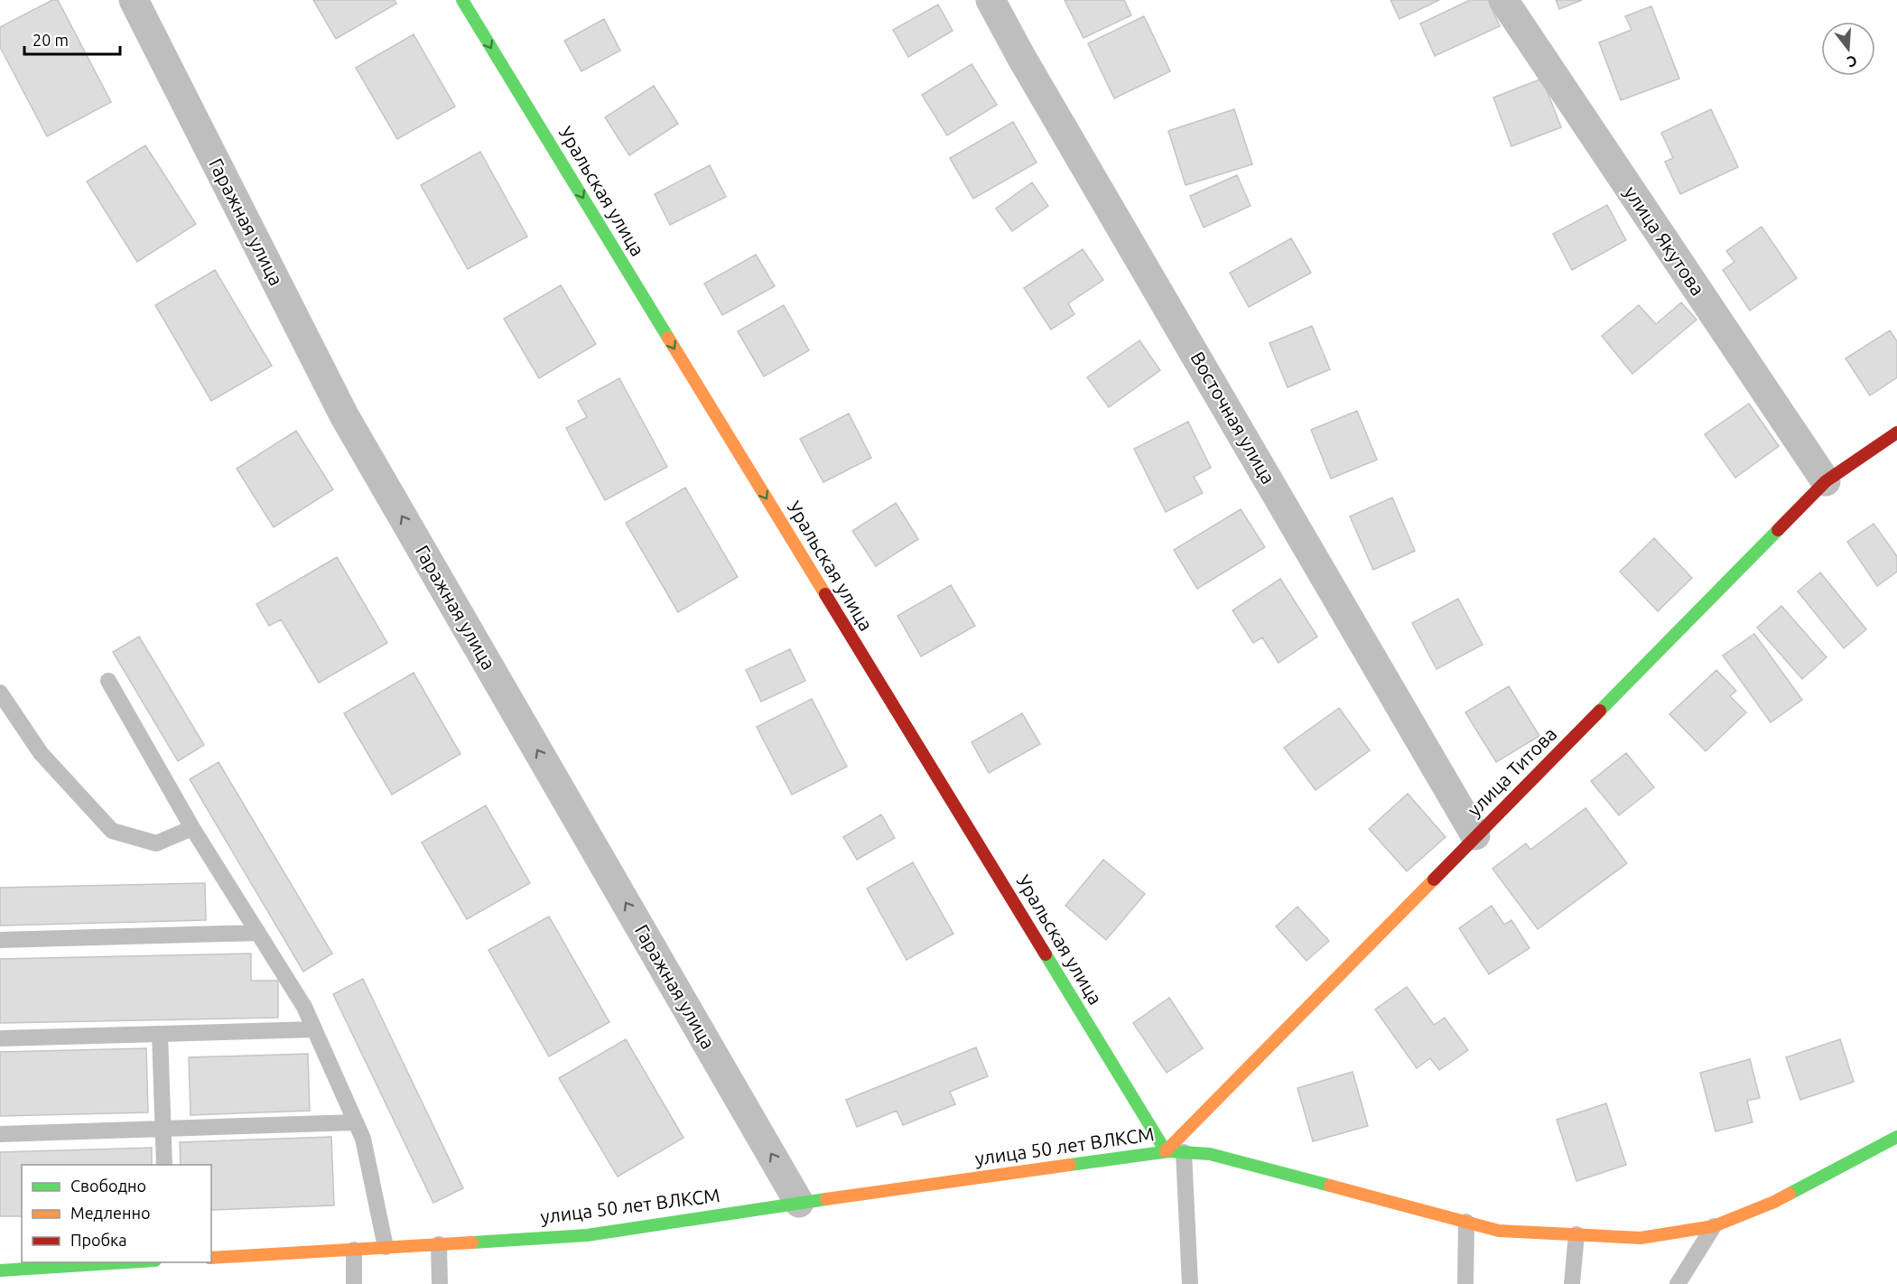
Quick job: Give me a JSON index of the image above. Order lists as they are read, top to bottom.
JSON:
{
  "streets": {
    "street": [
      "Уральская улица",
      "Гаражная улица",
      "улица Якутова",
      "Восточная улица",
      "улица Титова",
      "улица 50 лет ВЛКСМ"
    ]
  },
  "crossings": [
    ["Уральская улица", "улица Титова"],
    ["Уральская улица", "улица 50 лет ВЛКСМ"],
    ["Гаражная улица", "улица 50 лет ВЛКСМ"],
    ["улица Якутова", "улица Титова"],
    ["Восточная улица", "улица Титова"],
    ["улица Титова", "улица 50 лет ВЛКСМ"]
  ],
  "one_way": ["Уральская улица", "Гаражная улица"],
  "legend": ["Свободно", "Медленно", "Пробка"],
  "scale_bar": "20 m",
  "north": "bottom"
}
